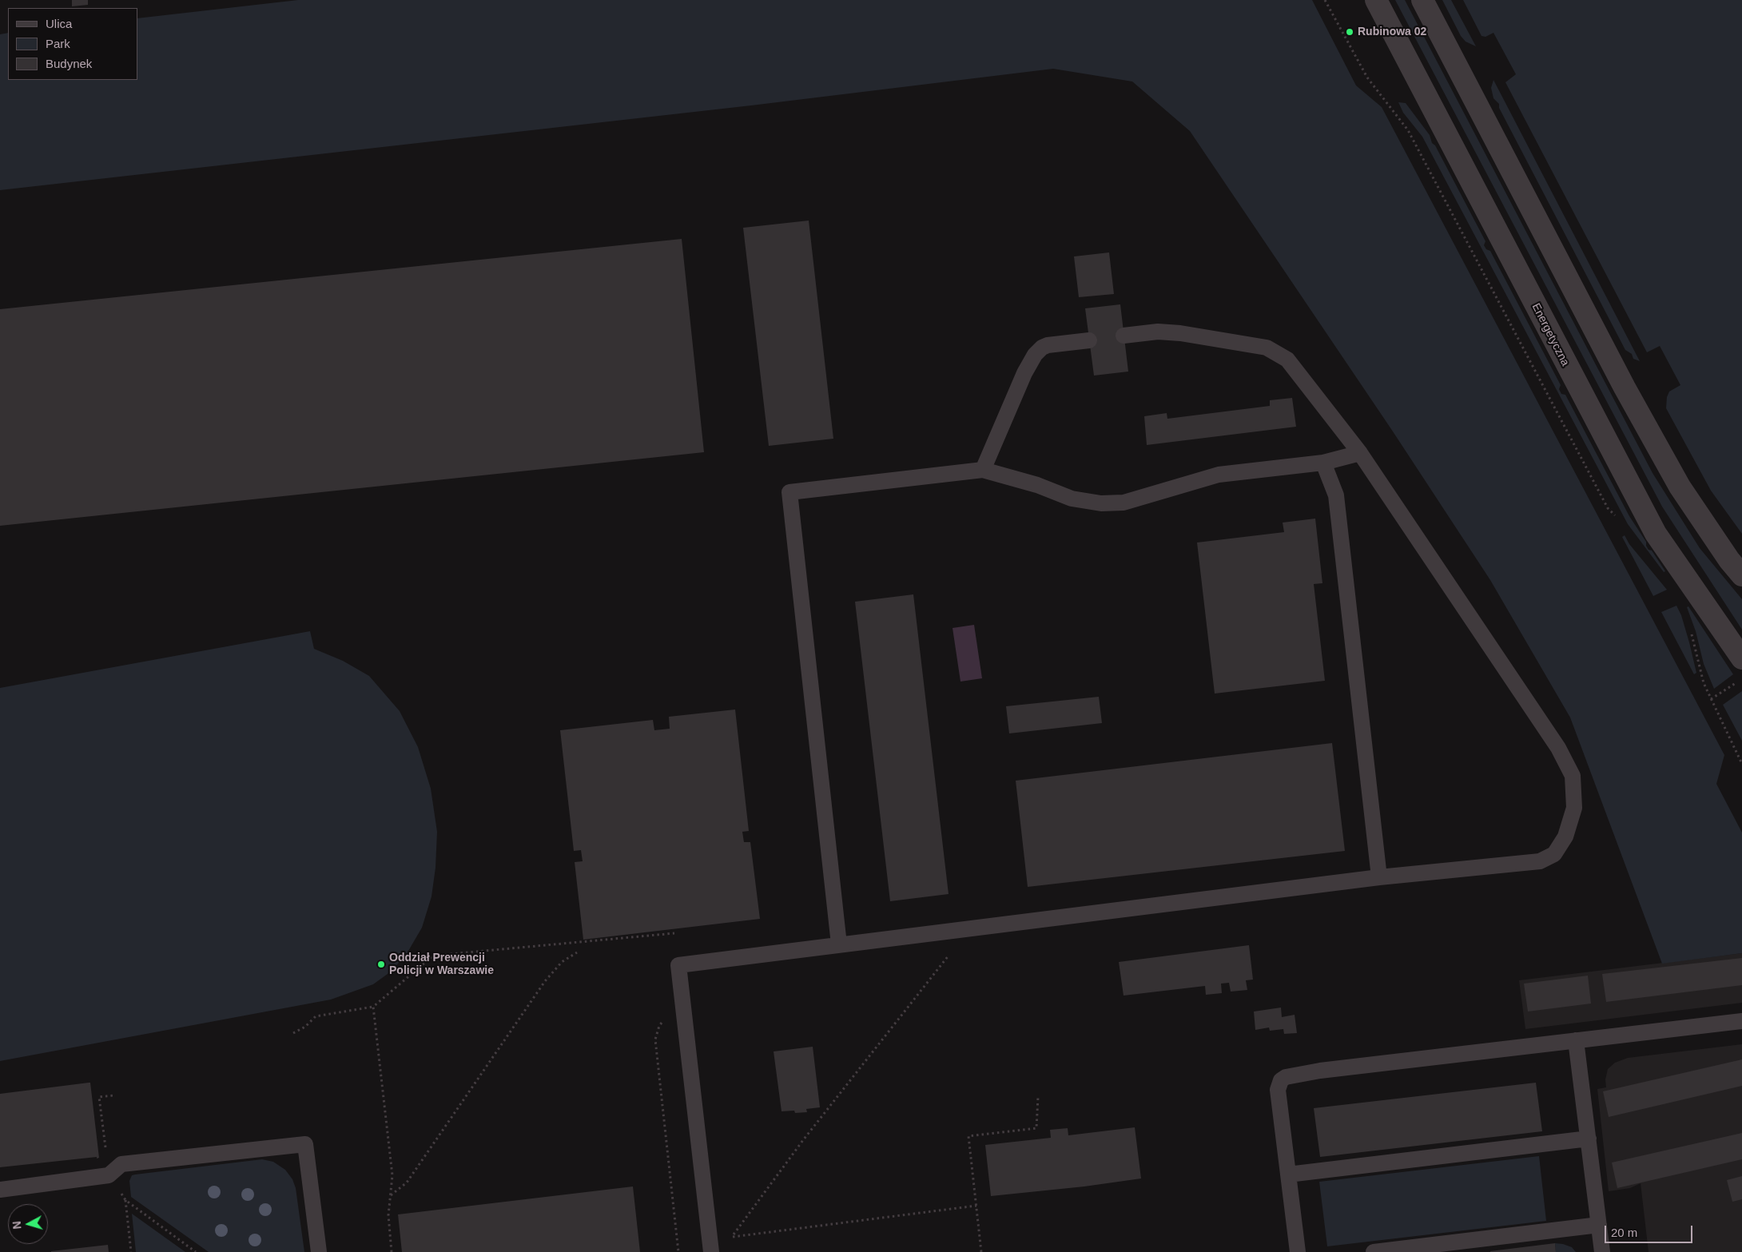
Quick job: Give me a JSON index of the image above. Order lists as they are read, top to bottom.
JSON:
{
  "streets": {
    "street": ["Energetyczna"]
  },
  "places": ["Rubinowa 02", "Oddział Prewencji Policji w Warszawie"],
  "legend": ["Ulica", "Park", "Budynek"],
  "scale_bar": "20 m",
  "north": "left"
}
